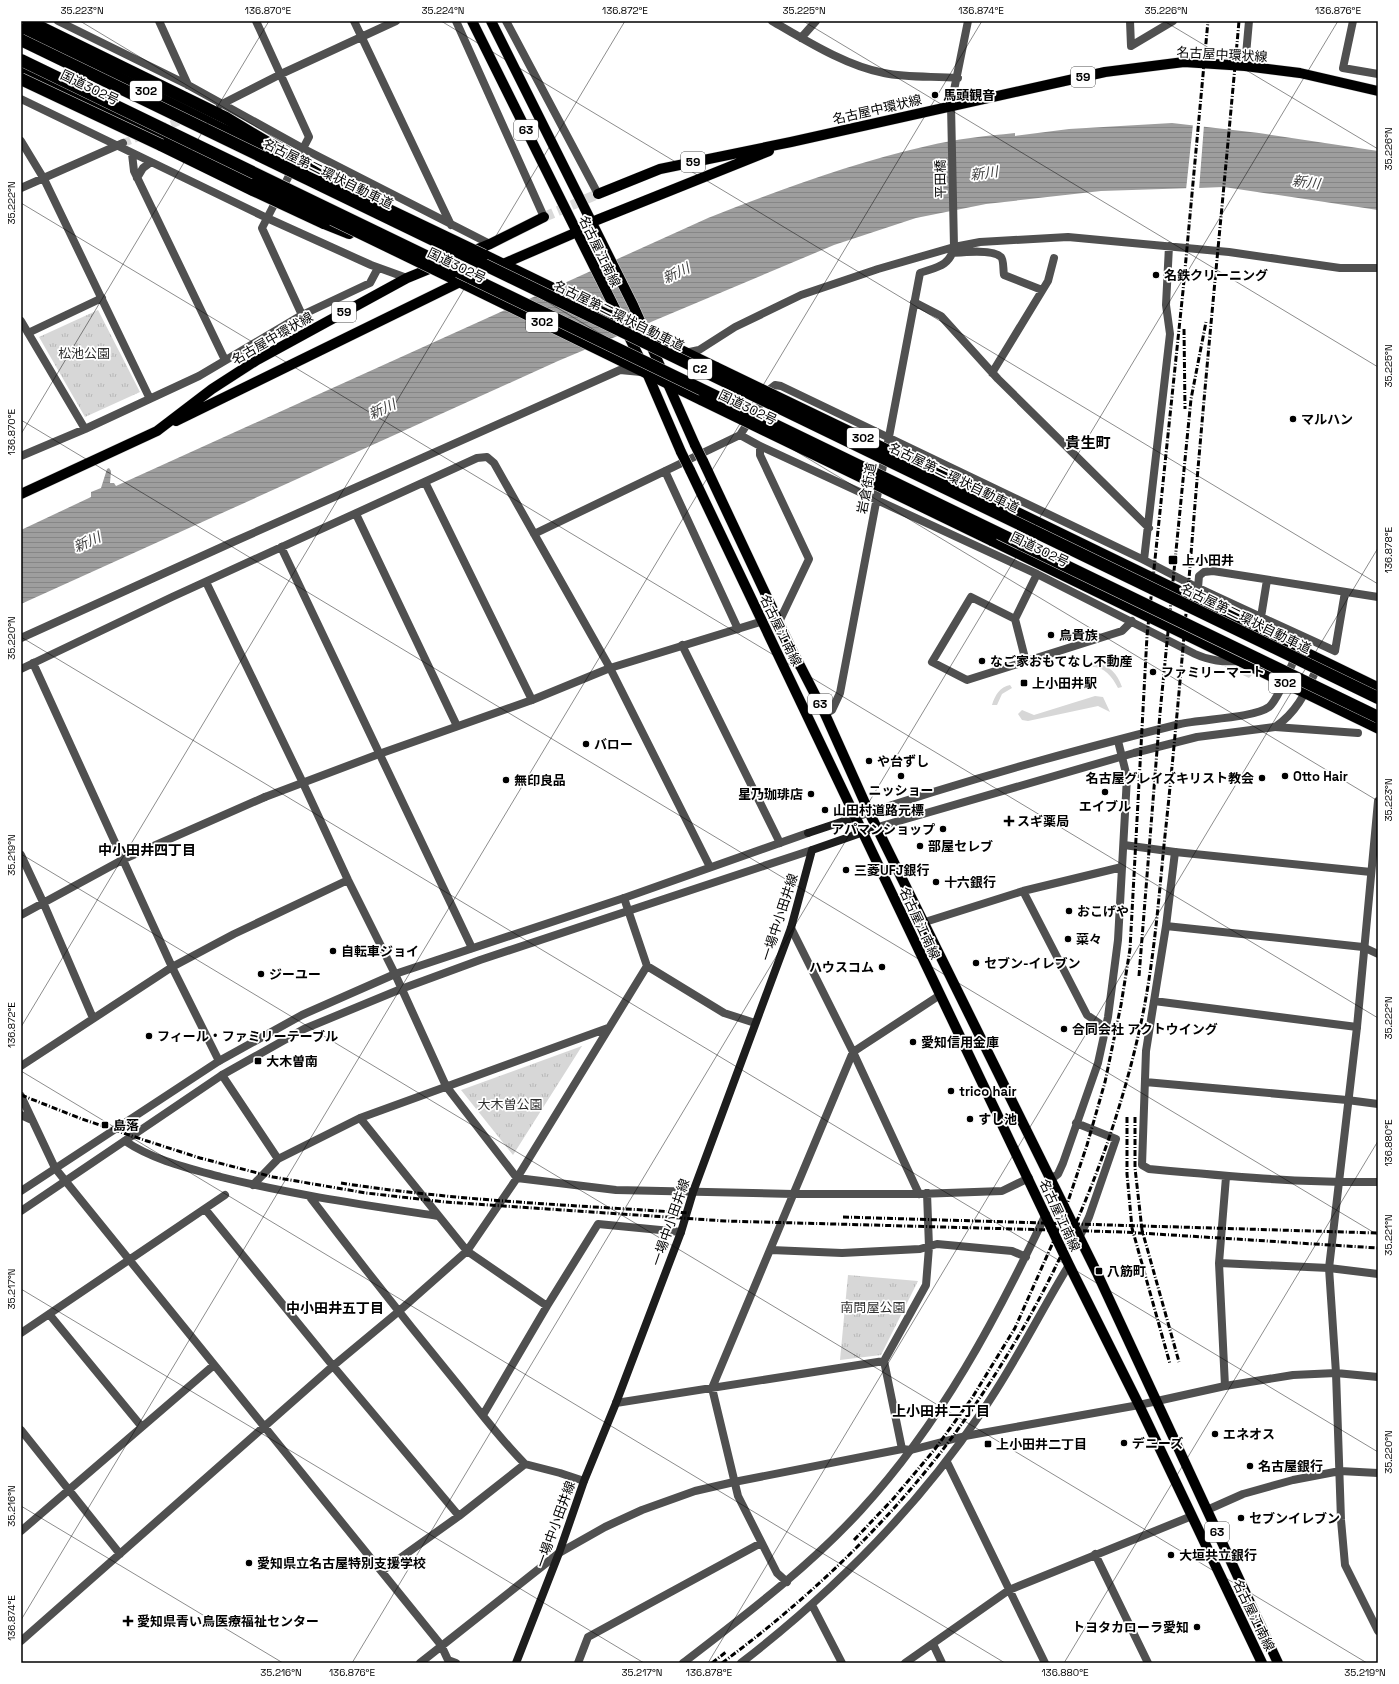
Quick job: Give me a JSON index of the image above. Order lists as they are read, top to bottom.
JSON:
{
  "streets": {
    "highway": [
      "国道302号",
      "302",
      "名古屋第二環状自動車道",
      "C2"
    ],
    "main road": [
      "名古屋中環状線",
      "59",
      "63",
      "名古屋江南線",
      "一場中小田井線"
    ],
    "street": ["平田橋", "岩倉街道"]
  },
  "crossings": [
    ["名古屋中環状線", "平田橋"],
    ["国道302号", "名古屋江南線"],
    ["平田橋", "岩倉街道"],
    ["名古屋江南線", "岩倉街道"]
  ],
  "districts": [
    "貴生町",
    "中小田井四丁目",
    "中小田井五丁目",
    "上小田井二丁目"
  ],
  "water": ["新川"],
  "parks": ["松池公園", "大木曽公園", "南問屋公園"],
  "places": {
    "other": [
      "馬頭観音",
      "名鉄クリーニング",
      "マルハン",
      "鳥貴族",
      "なご家おもてなし不動産",
      "ファミリーマート",
      "バロー",
      "や台ずし",
      "ニッショー",
      "Otto Hair",
      "名古屋グレイズキリスト教会",
      "無印良品",
      "エイブル",
      "星乃珈琲店",
      "山田村道路元標",
      "アパマンショップ",
      "部屋セレブ",
      "三菱UFJ銀行",
      "十六銀行",
      "おこげや",
      "菜々",
      "自転車ジョイ",
      "セブン-イレブン",
      "ハウスコム",
      "ジーユー",
      "合同会社 アクトウイング",
      "フィール・ファミリーテーブル",
      "愛知信用金庫",
      "trico hair",
      "すし池",
      "エネオス",
      "デニーズ",
      "名古屋銀行",
      "セブンイレブン",
      "大垣共立銀行",
      "愛知県立名古屋特別支援学校",
      "トヨタカローラ愛知"
    ],
    "transit": [
      "上小田井",
      "上小田井駅",
      "大木曽南",
      "島落",
      "八筋町",
      "上小田井二丁目"
    ],
    "health": ["スギ薬局", "愛知県青い鳥医療福祉センター"]
  },
  "coordinates": [
    "35.223°N",
    "136.870°E",
    "35.224°N",
    "136.872°E",
    "35.225°N",
    "136.874°E",
    "35.226°N",
    "136.876°E",
    "35.222°N",
    "136.878°E",
    "35.220°N",
    "35.219°N",
    "136.880°E",
    "35.221°N",
    "35.217°N",
    "35.216°N"
  ]
}
